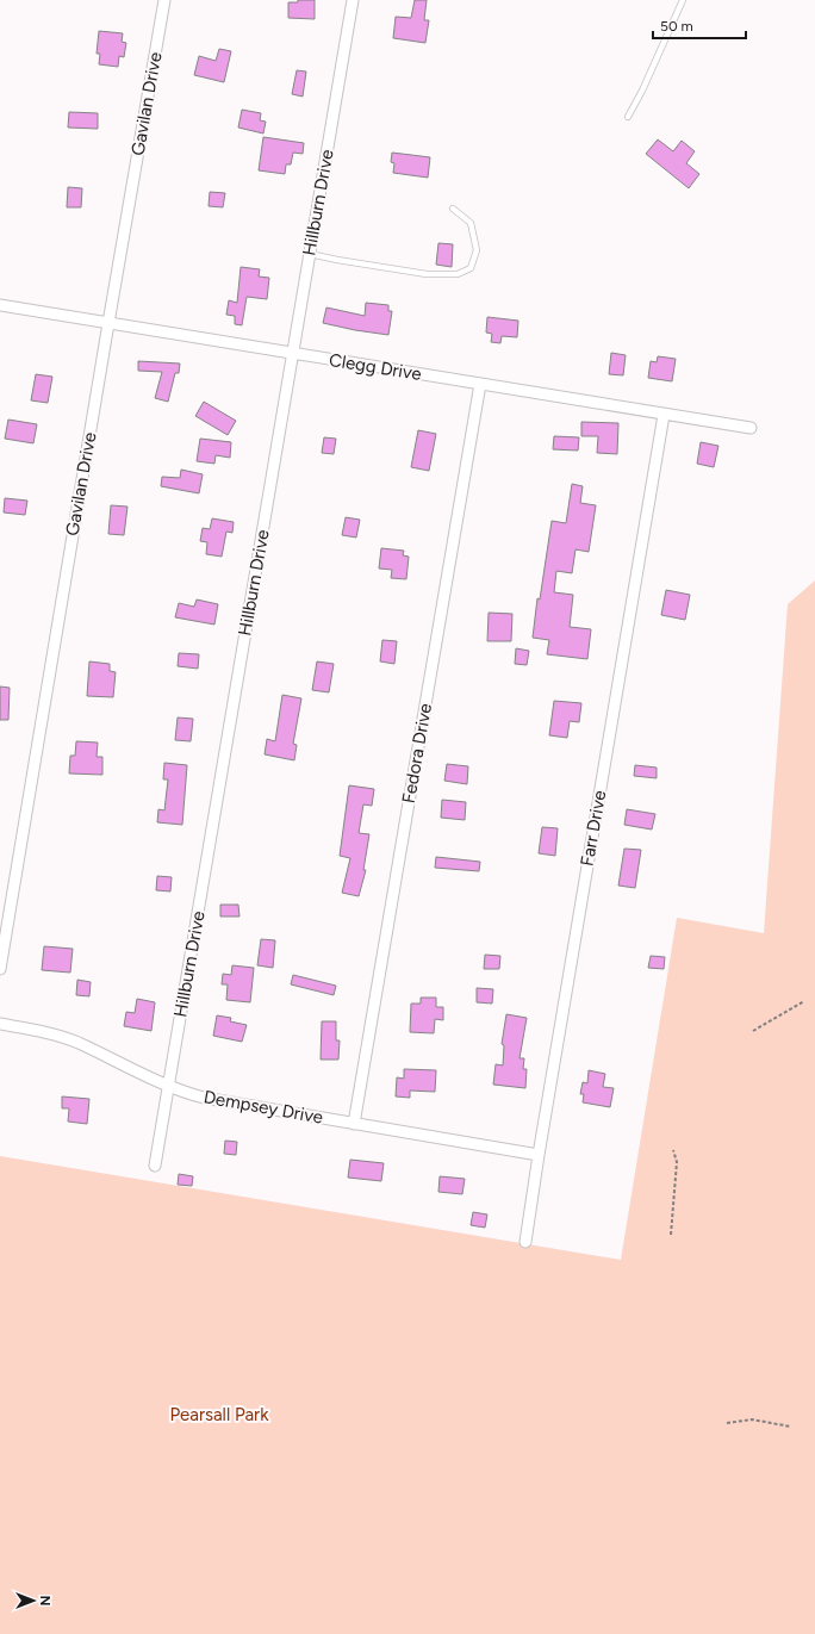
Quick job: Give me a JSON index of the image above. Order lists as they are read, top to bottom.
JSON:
{
  "streets": {
    "street": [
      "Gavilan Drive",
      "Hillburn Drive",
      "Clegg Drive",
      "Fedora Drive",
      "Farr Drive",
      "Dempsey Drive"
    ]
  },
  "crossings": [
    ["Gavilan Drive", "Clegg Drive"],
    ["Hillburn Drive", "Clegg Drive"],
    ["Hillburn Drive", "Dempsey Drive"],
    ["Clegg Drive", "Fedora Drive"],
    ["Clegg Drive", "Farr Drive"],
    ["Fedora Drive", "Dempsey Drive"],
    ["Farr Drive", "Dempsey Drive"]
  ],
  "parks": ["Pearsall Park"],
  "scale_bar": "50 m",
  "north": "right"
}
